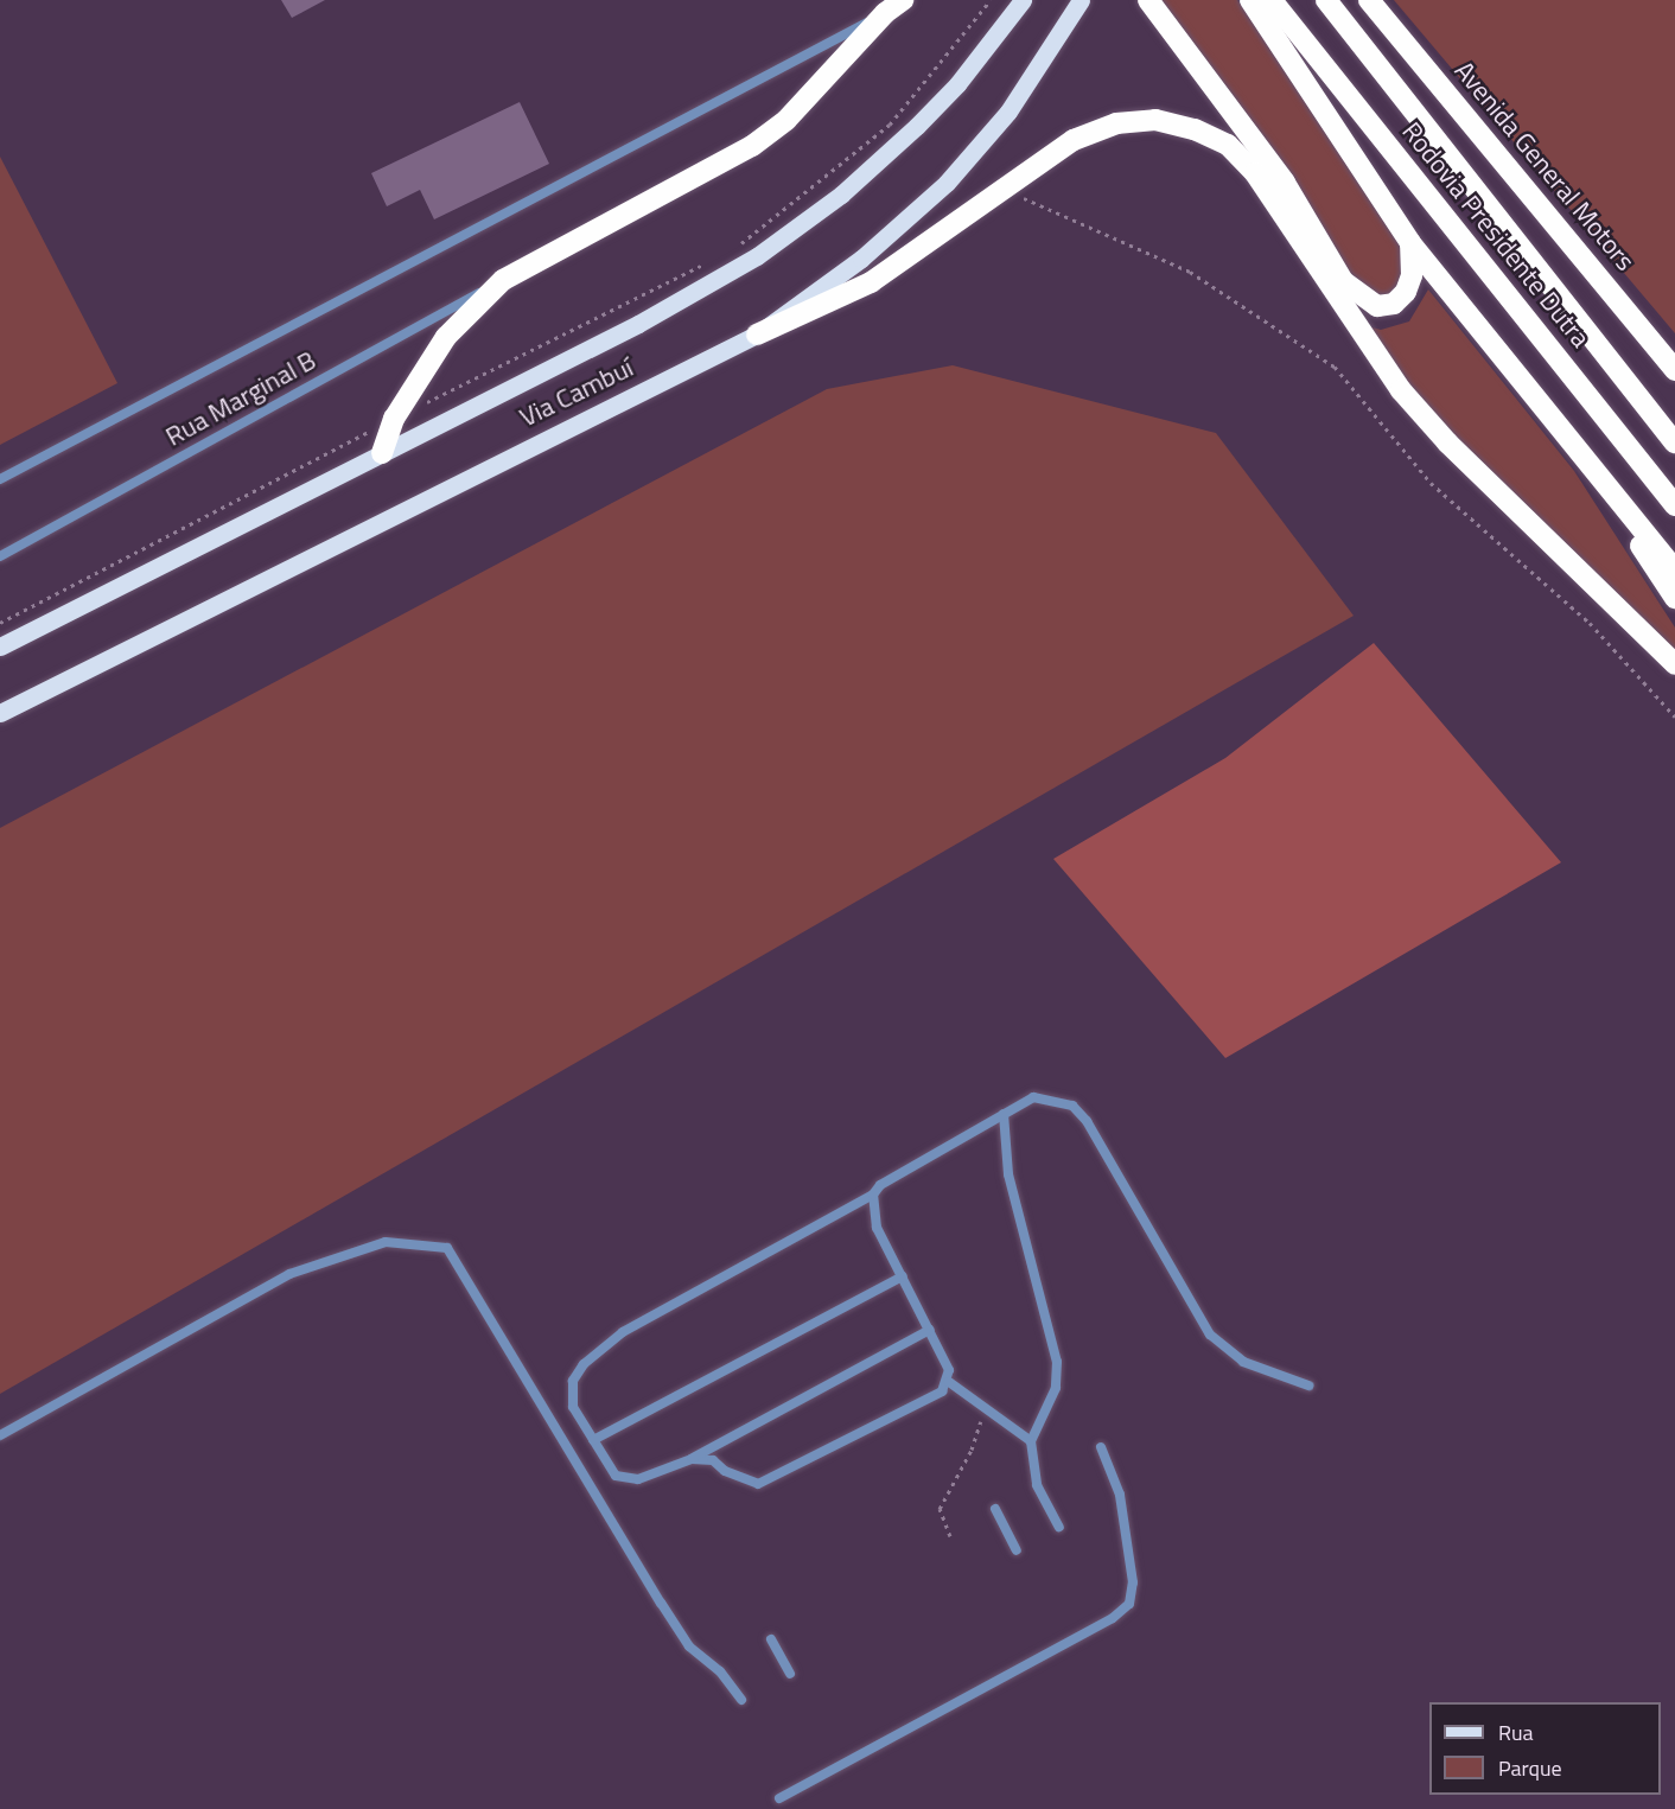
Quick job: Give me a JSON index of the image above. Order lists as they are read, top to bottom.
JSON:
{
  "streets": {
    "highway": ["Avenida General Motors", "Rodovia Presidente Dutra"],
    "main road": ["Via Cambuí"],
    "lane": ["Rua Marginal B"]
  },
  "legend": ["Rua", "Parque"]
}
